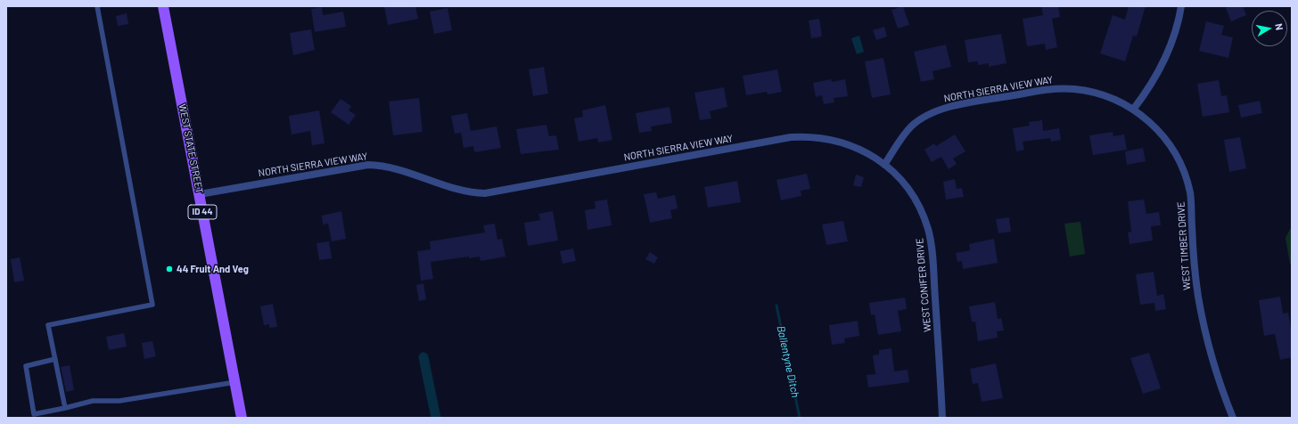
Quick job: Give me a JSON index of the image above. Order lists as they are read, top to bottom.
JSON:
{
  "streets": {
    "main road": ["WEST STATE STREET", "ID 44"],
    "street": ["NORTH SIERRA VIEW WAY", "WEST TIMBER DRIVE", "WEST CONIFER DRIVE"]
  },
  "crossings": [
    ["NORTH SIERRA VIEW WAY", "WEST STATE STREET"],
    ["NORTH SIERRA VIEW WAY", "WEST TIMBER DRIVE"],
    ["NORTH SIERRA VIEW WAY", "WEST CONIFER DRIVE"]
  ],
  "water": ["Ballentyne Ditch"],
  "places": ["44 Fruit And Veg"],
  "north": "right"
}
